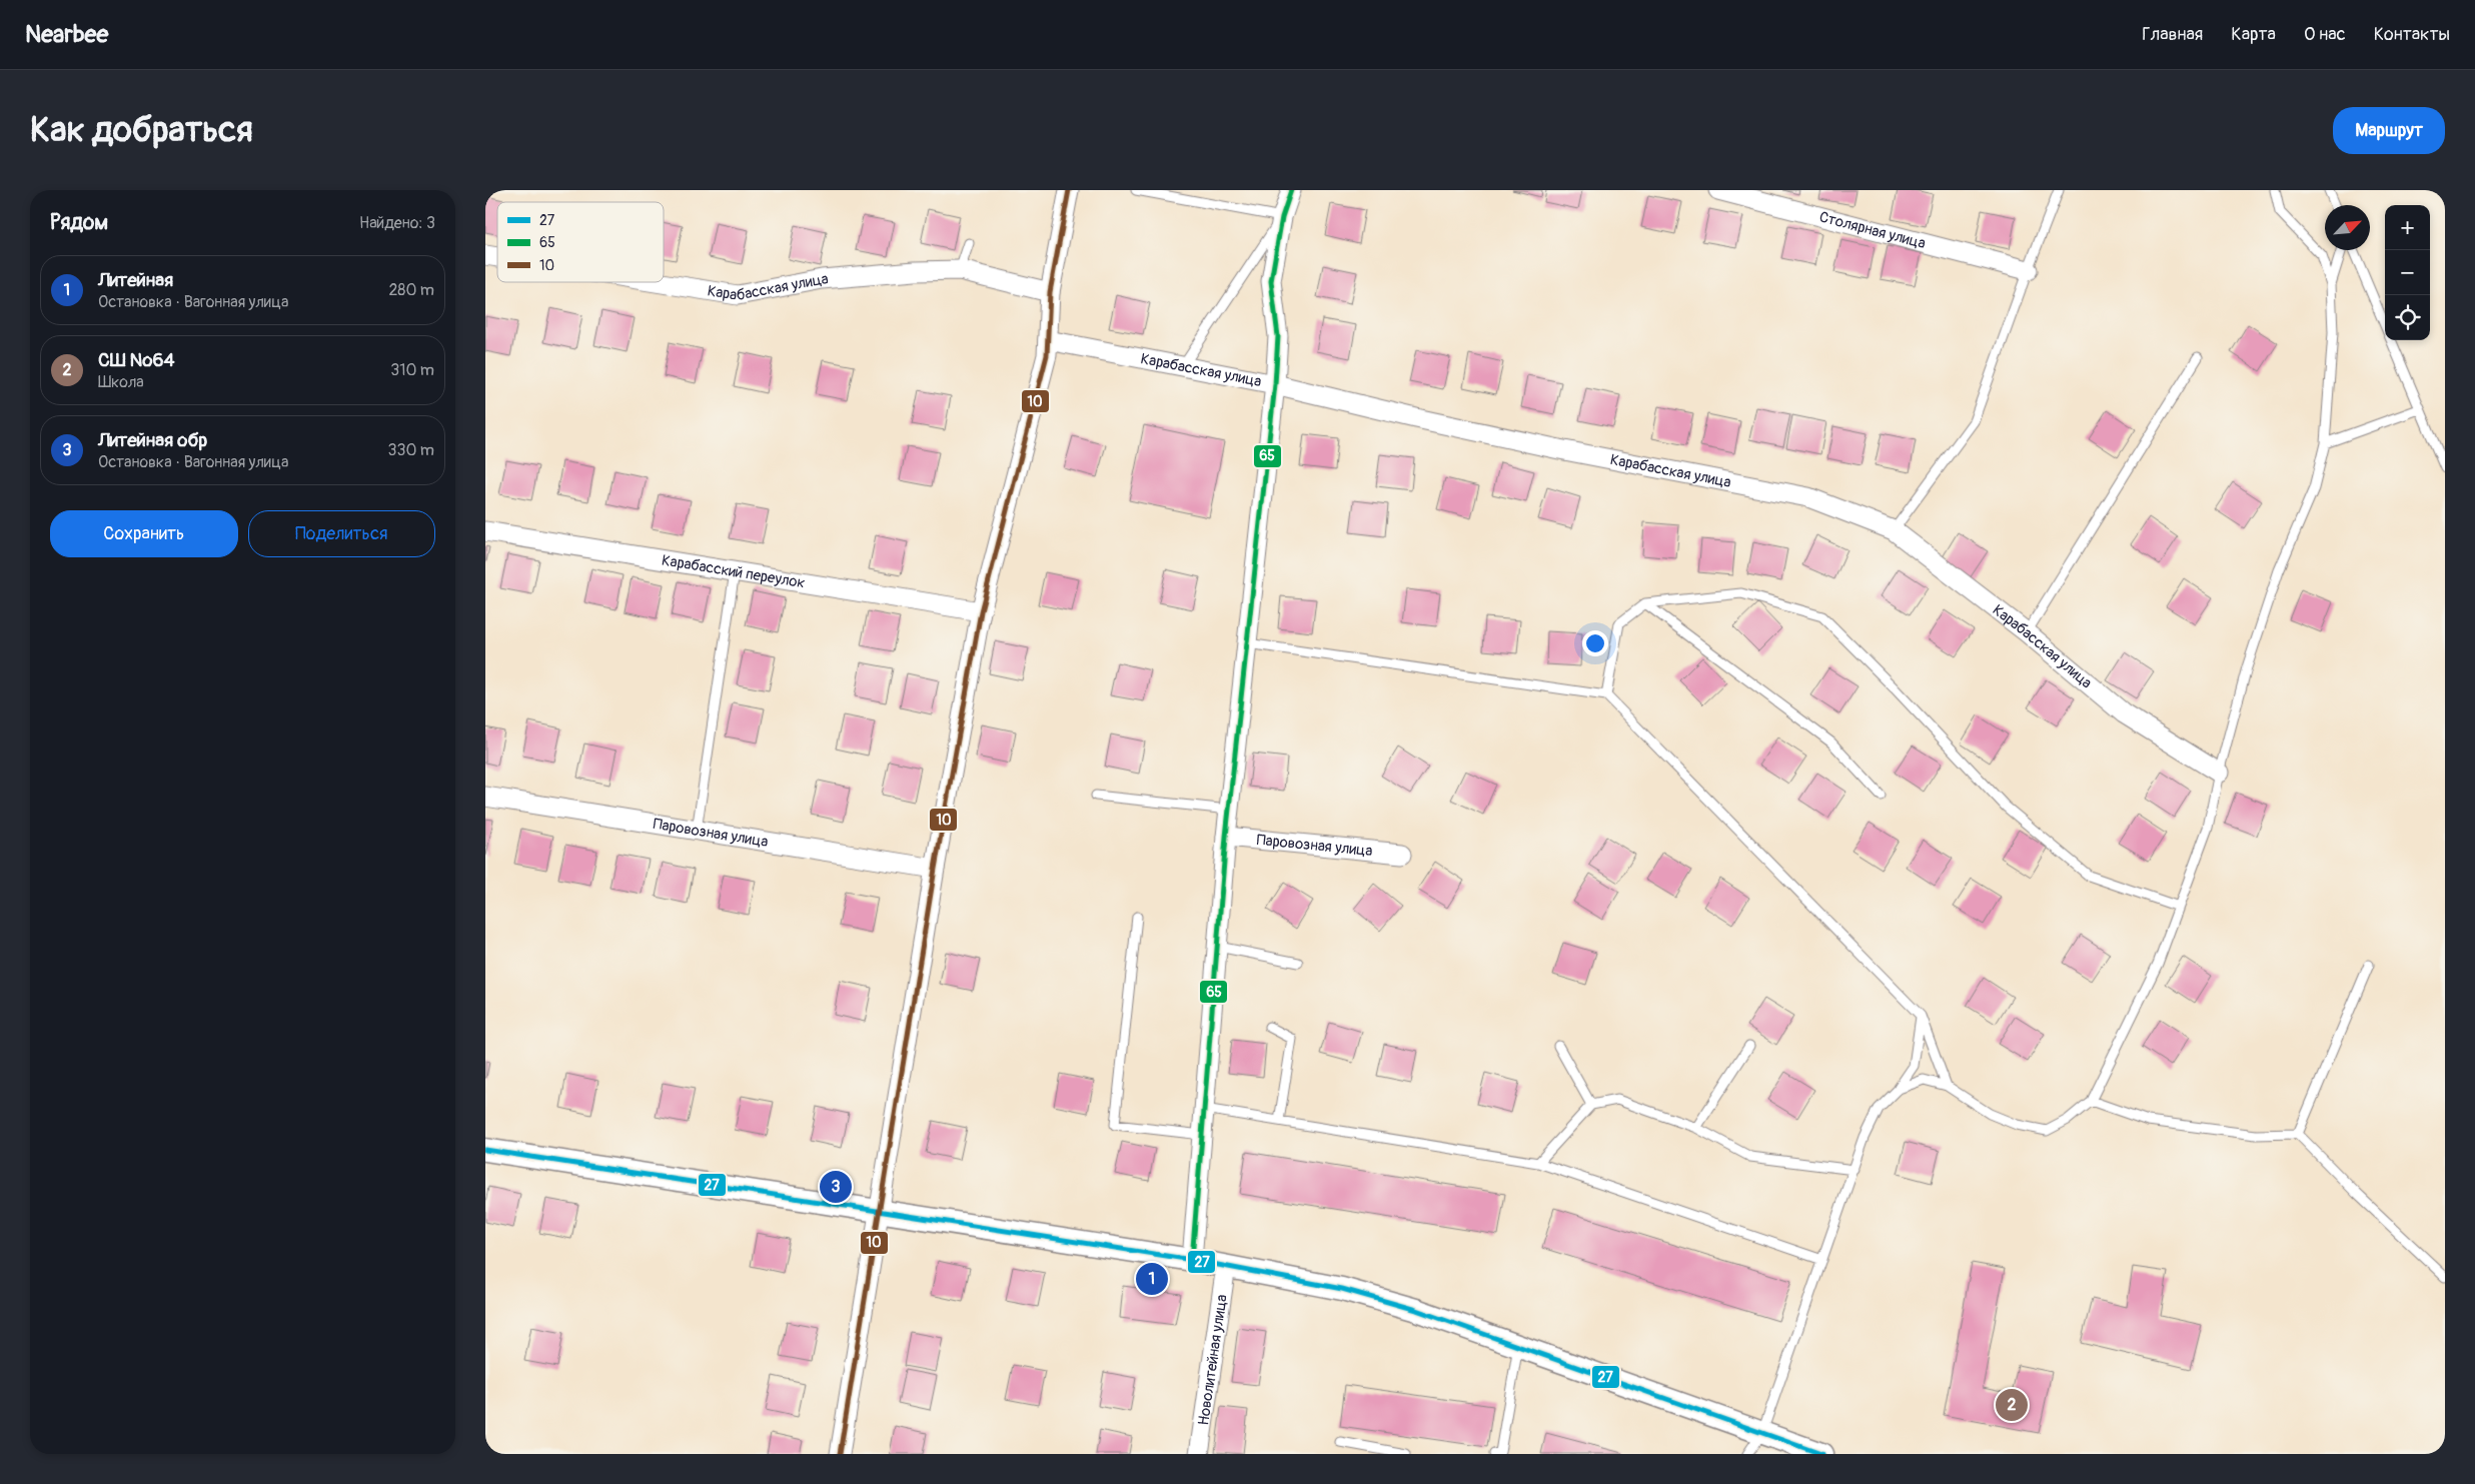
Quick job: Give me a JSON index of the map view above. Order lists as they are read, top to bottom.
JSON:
{
  "streets": {
    "street": [
      "Столярная улица",
      "Карабасская улица",
      "Карабасский переулок",
      "Паровозная улица",
      "Новолитейная улица"
    ]
  },
  "lines": ["transit line 65", "transit line 10", "transit line 27"],
  "legend": ["27", "65", "10"],
  "north": "top right",
  "page": {
    "header": "Nearbee",
    "nav": [
      "Главная",
      "Карта",
      "О нас",
      "Контакты"
    ],
    "buttons": [
      "Маршрут",
      ["Сохранить", "Поделиться"]
    ],
    "title": "Как добраться",
    "heading": ["Рядом", "Найдено: 3"],
    "map_buttons": ["+", "−"],
    "list": [
      {
        "mark": "1",
        "name": "Литейная",
        "note": "Остановка · Вагонная улица",
        "value": "280 m"
      },
      {
        "mark": "2",
        "name": "СШ №64",
        "note": "Школа",
        "value": "310 m"
      },
      {
        "mark": "3",
        "name": "Литейная обр",
        "note": "Остановка · Вагонная улица",
        "value": "330 m"
      }
    ],
    "pins": ["3", "1", "2"]
  }
}
